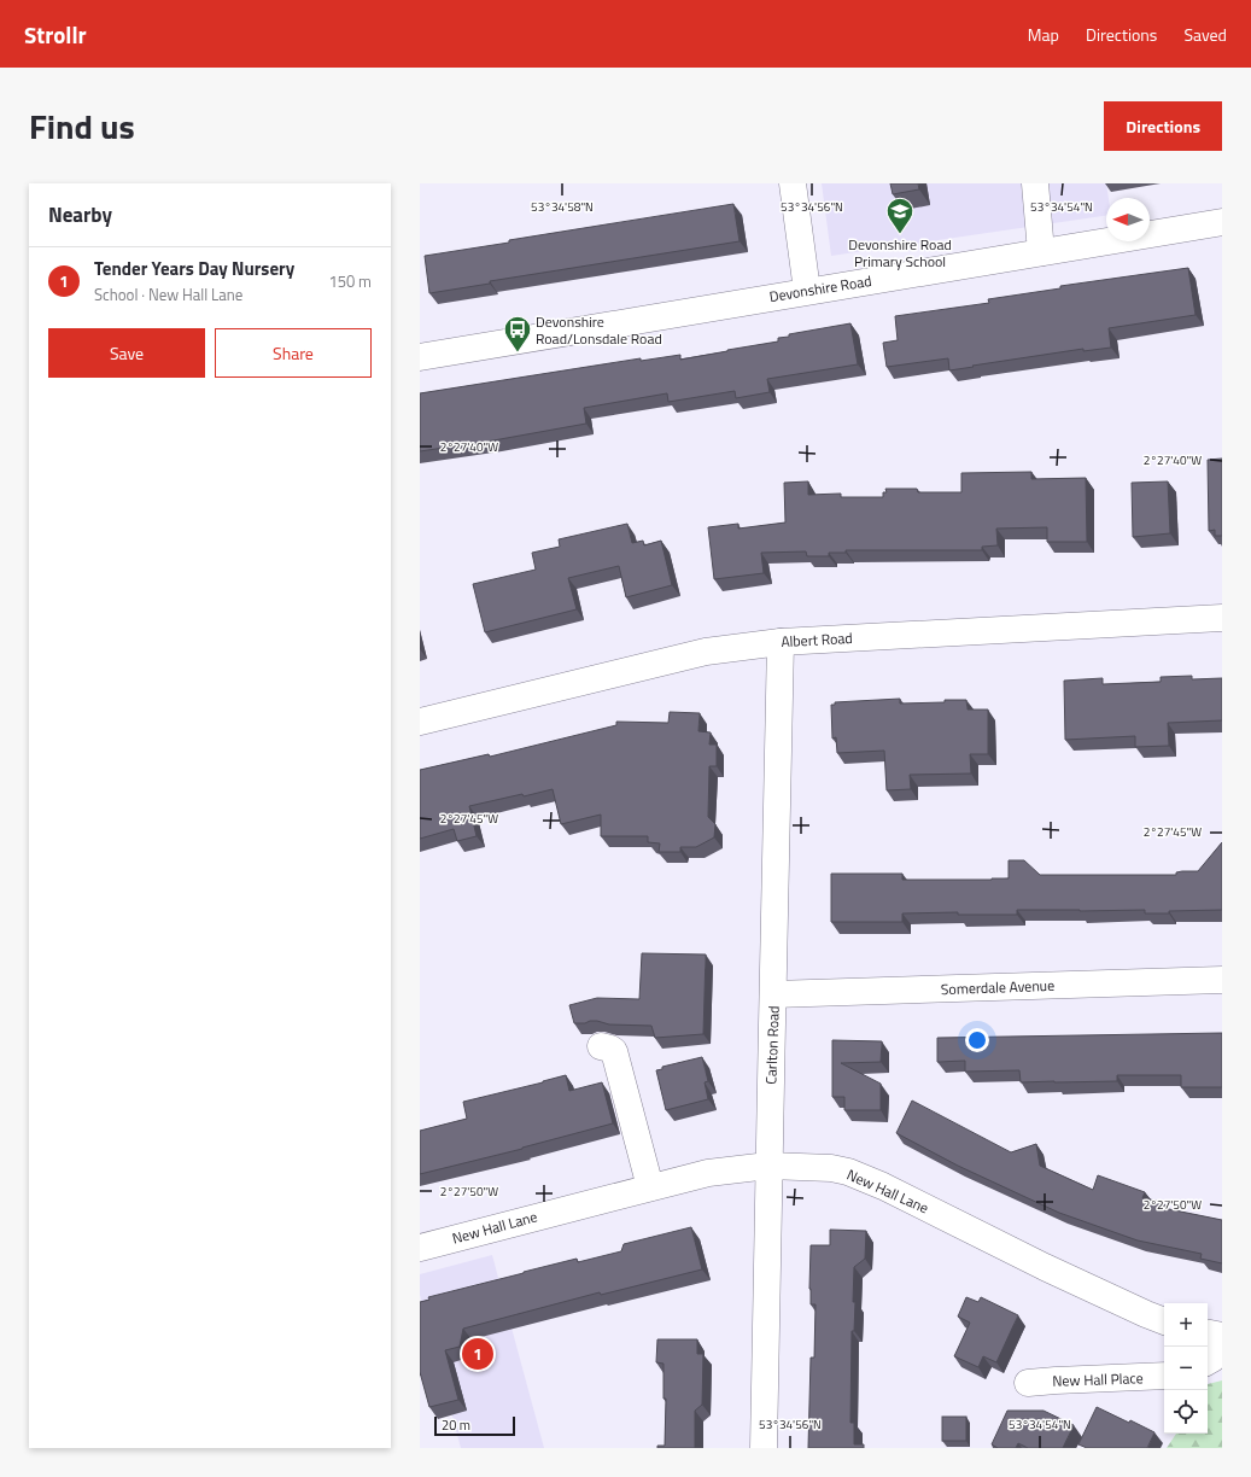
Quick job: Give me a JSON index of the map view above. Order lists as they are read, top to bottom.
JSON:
{
  "streets": {
    "street": [
      "Devonshire Road",
      "Albert Road",
      "Somerdale Avenue",
      "Carlton Road",
      "New Hall Lane",
      "New Hall Place"
    ]
  },
  "crossings": [
    ["Albert Road", "Carlton Road"],
    ["Somerdale Avenue", "Carlton Road"],
    ["Carlton Road", "New Hall Lane"]
  ],
  "places": {
    "school or university": ["Devonshire Road Primary School"],
    "bus stop": ["Devonshire Road/Lonsdale Road"]
  },
  "scale_bar": "20 m",
  "north": "left",
  "page": {
    "header": "Strollr",
    "nav": ["Map", "Directions", "Saved"],
    "title": "Find us",
    "buttons": [
      "Directions",
      ["Save", "Share"]
    ],
    "heading": "Nearby",
    "list": [
      {
        "mark": "1",
        "name": "Tender Years Day Nursery",
        "note": "School · New Hall Lane",
        "value": "150 m"
      }
    ],
    "map_buttons": ["+", "−"],
    "pins": "1",
    "scale": "20 m"
  },
  "coordinates": [
    "53°34'58\"N",
    "53°34'56\"N",
    "53°34'54\"N",
    "2°27'40\"W",
    "2°27'45\"W",
    "2°27'50\"W"
  ]
}
